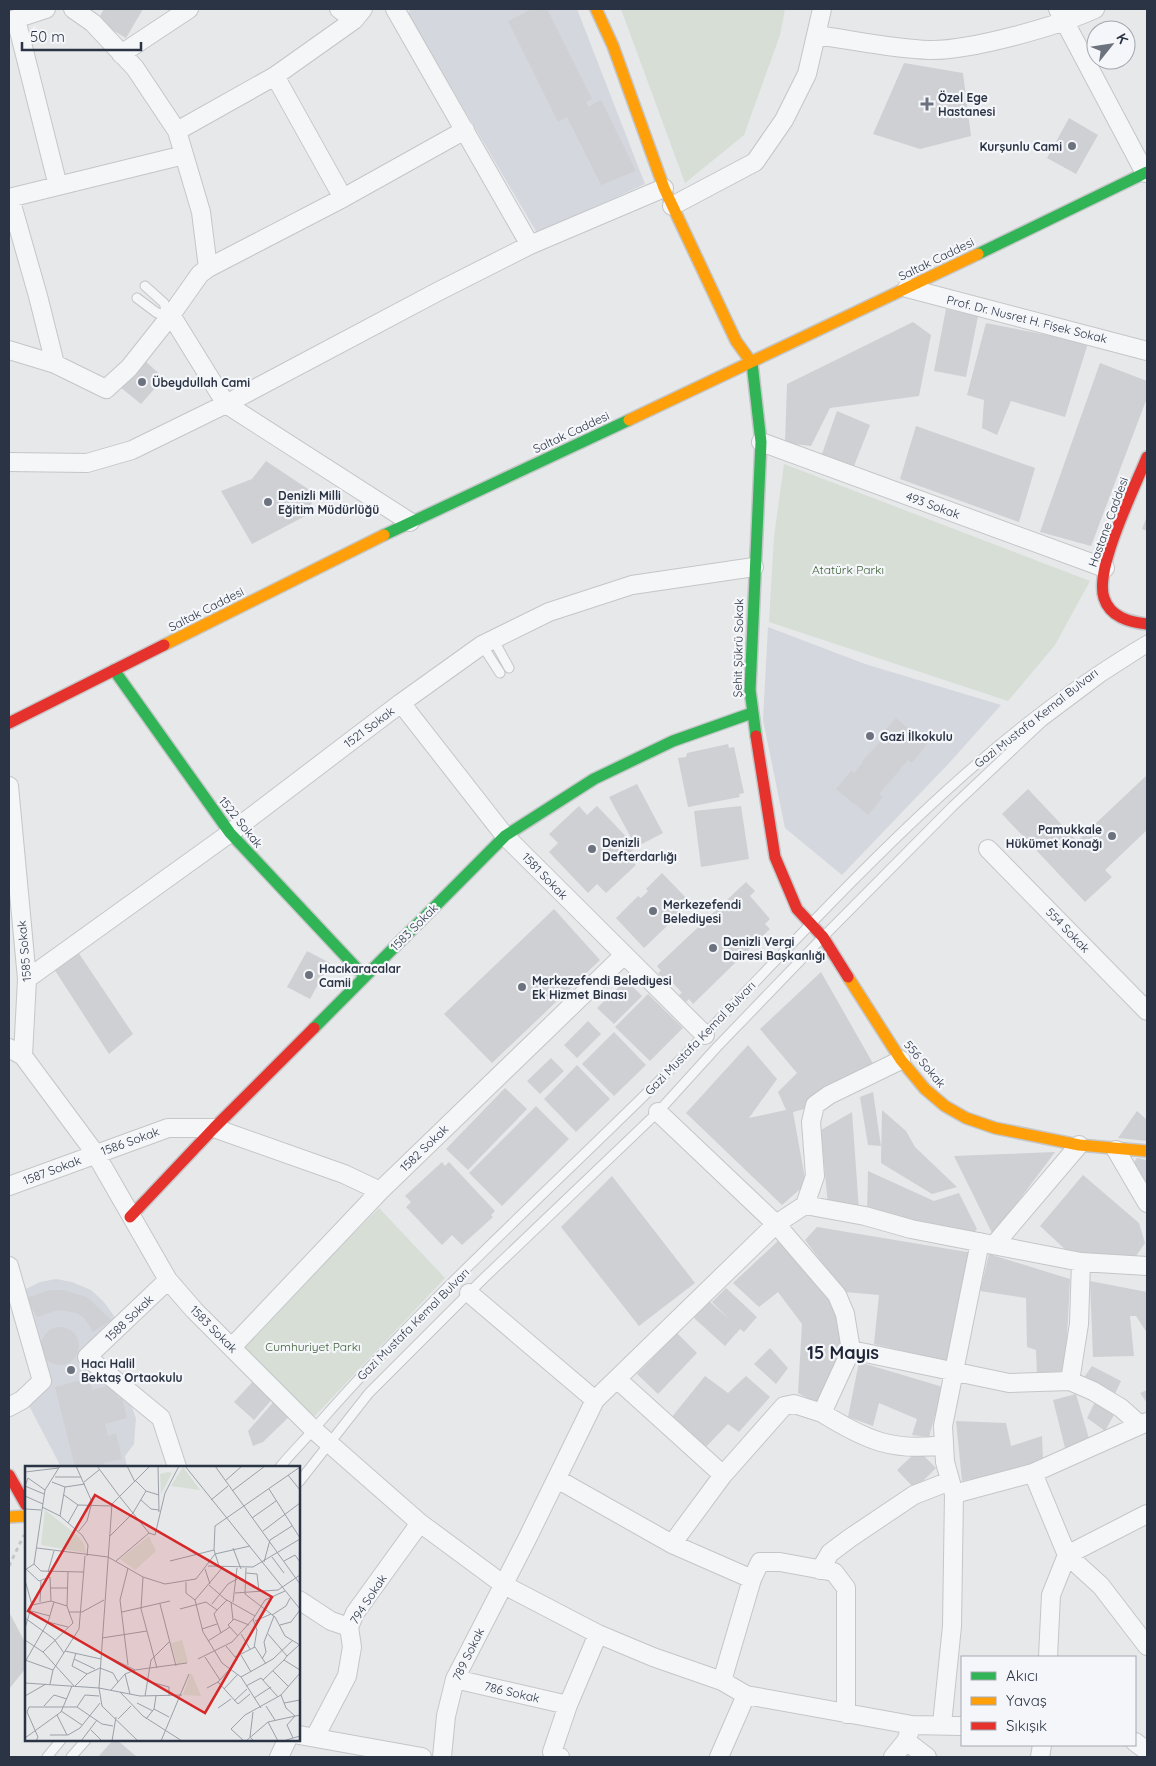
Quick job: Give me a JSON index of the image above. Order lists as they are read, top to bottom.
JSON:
{
  "streets": {
    "street": [
      "Saltak Caddesi",
      "Prof. Dr. Nusret H. Fişek Sokak",
      "493 Sokak",
      "Hastane Caddesi",
      "Şehit Şükrü Sokak",
      "1521 Sokak",
      "1522 Sokak",
      "1581 Sokak",
      "1583 Sokak",
      "554 Sokak",
      "1585 Sokak",
      "556 Sokak",
      "1586 Sokak",
      "1582 Sokak",
      "1587 Sokak",
      "1588 Sokak",
      "794 Sokak",
      "789 Sokak",
      "786 Sokak"
    ],
    "lane": ["Gazi Mustafa Kemal Bulvarı"]
  },
  "crossings": [
    ["Saltak Caddesi", "Prof. Dr. Nusret H. Fişek Sokak"],
    ["Saltak Caddesi", "Şehit Şükrü Sokak"],
    ["Saltak Caddesi", "1522 Sokak"],
    ["493 Sokak", "Hastane Caddesi"],
    ["493 Sokak", "Şehit Şükrü Sokak"],
    ["Şehit Şükrü Sokak", "Gazi Mustafa Kemal Bulvarı"],
    ["Şehit Şükrü Sokak", "1521 Sokak"],
    ["Şehit Şükrü Sokak", "1583 Sokak"],
    ["Şehit Şükrü Sokak", "556 Sokak"],
    ["Gazi Mustafa Kemal Bulvarı", "1581 Sokak"],
    ["Gazi Mustafa Kemal Bulvarı", "1583 Sokak"],
    ["Gazi Mustafa Kemal Bulvarı", "556 Sokak"],
    ["1521 Sokak", "1522 Sokak"],
    ["1521 Sokak", "1581 Sokak"],
    ["1521 Sokak", "1585 Sokak"],
    ["1522 Sokak", "1583 Sokak"],
    ["1581 Sokak", "1583 Sokak"],
    ["1581 Sokak", "1582 Sokak"],
    ["1583 Sokak", "1586 Sokak"],
    ["1583 Sokak", "1582 Sokak"],
    ["1583 Sokak", "1587 Sokak"],
    ["1583 Sokak", "1588 Sokak"],
    ["1583 Sokak", "794 Sokak"],
    ["1583 Sokak", "789 Sokak"],
    ["1585 Sokak", "1586 Sokak"],
    ["1586 Sokak", "1582 Sokak"],
    ["1586 Sokak", "1587 Sokak"],
    ["789 Sokak", "786 Sokak"]
  ],
  "districts": ["15 Mayıs"],
  "parks": ["Atatürk Parkı", "Cumhuriyet Parkı"],
  "places": {
    "health": ["Özel Ege Hastanesi"],
    "other": [
      "Kurşunlu Cami",
      "Übeydullah Cami",
      "Denizli Milli Eğitim Müdürlüğü",
      "Gazi İlkokulu",
      "Pamukkale Hükümet Konağı",
      "Denizli Defterdarlığı",
      "Merkezefendi Belediyesi",
      "Denizli Vergi Dairesi Başkanlığı",
      "Hacıkaracalar Camii",
      "Merkezefendi Belediyesi Ek Hizmet Binası",
      "Hacı Halil Bektaş Ortaokulu"
    ]
  },
  "legend": ["Akıcı", "Yavaş", "Sıkışık"],
  "scale_bar": "50 m",
  "north": "top right"
}
